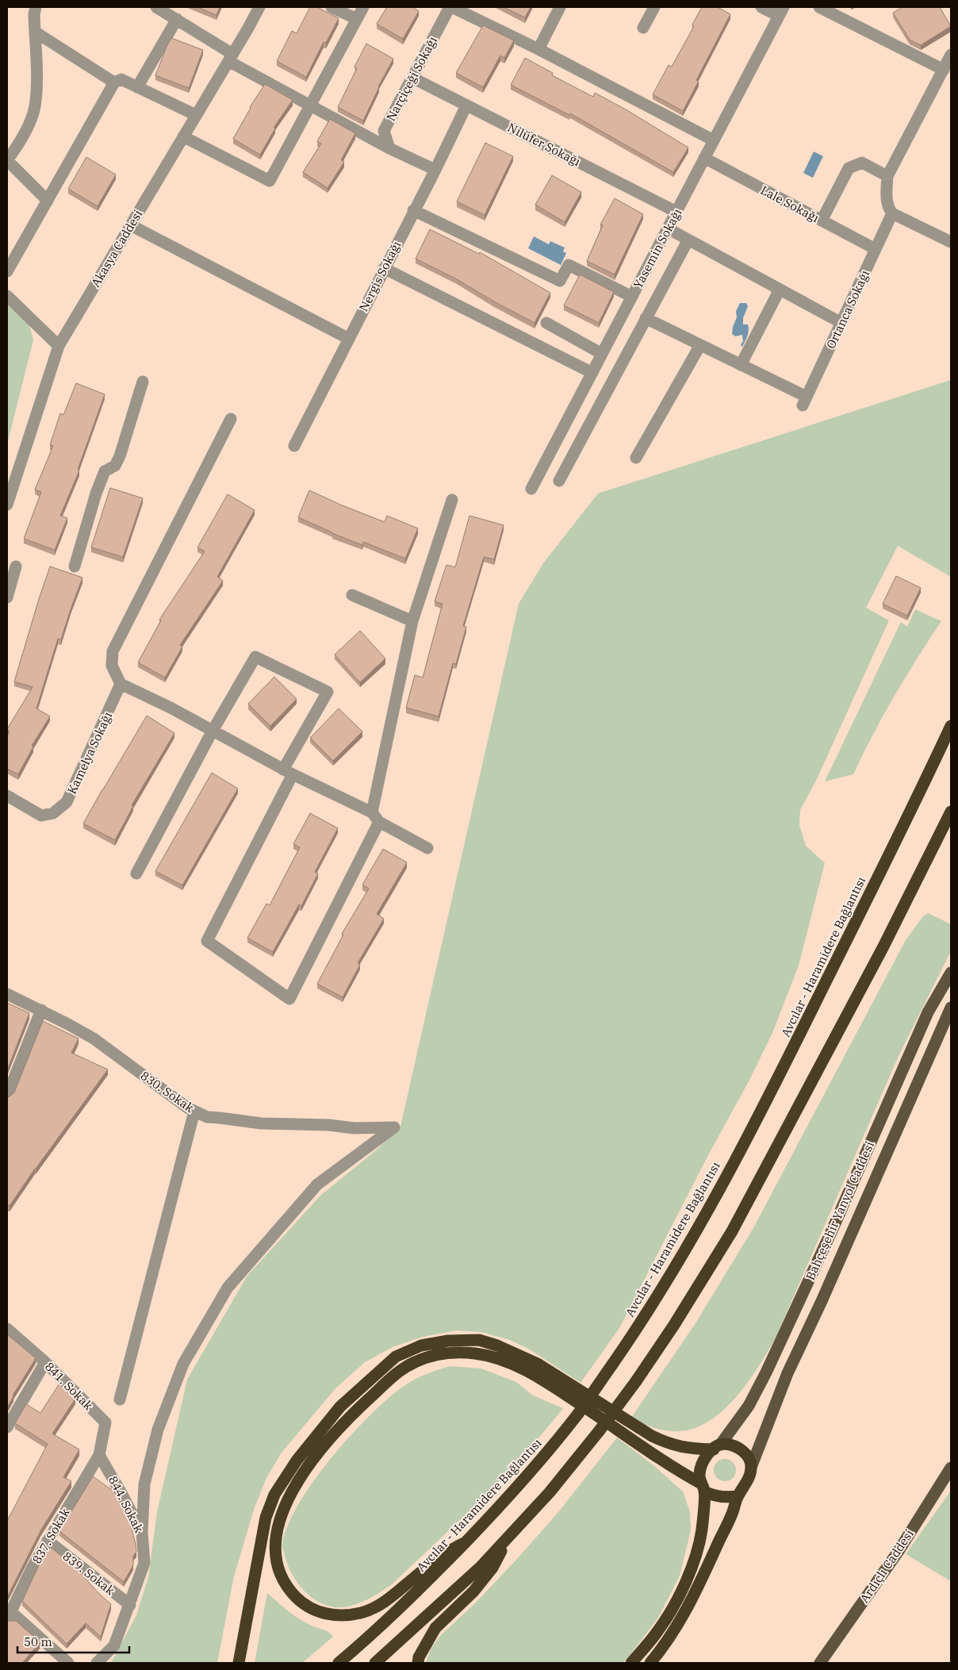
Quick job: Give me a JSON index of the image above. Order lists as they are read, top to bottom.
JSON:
{
  "streets": {
    "highway": ["Avcılar - Haramidere Bağlantısı"],
    "main road": ["Bahçeşehir Yanyol Caddesi", "Ardıçlı Caddesi"],
    "street": [
      "Narçiçeği Sokağı",
      "Nilüfer Sokağı",
      "Lale Sokağı",
      "Akasya Caddesi",
      "Yasemin Sokağı",
      "Nergis Sokağı",
      "Ortanca Sokağı",
      "Kamelya Sokağı",
      "830. Sokak",
      "841. Sokak",
      "844. Sokak",
      "837. Sokak",
      "839. Sokak"
    ]
  },
  "crossings": [
    ["Narçiçeği Sokağı", "Nilüfer Sokağı"],
    ["Nilüfer Sokağı", "Yasemin Sokağı"],
    ["Nilüfer Sokağı", "Nergis Sokağı"],
    ["Lale Sokağı", "Yasemin Sokağı"],
    ["Lale Sokağı", "Ortanca Sokağı"],
    ["830. Sokak", "844. Sokak"],
    ["841. Sokak", "844. Sokak"],
    ["841. Sokak", "837. Sokak"],
    ["844. Sokak", "837. Sokak"],
    ["844. Sokak", "839. Sokak"],
    ["837. Sokak", "839. Sokak"]
  ],
  "scale_bar": "50 m"
}
